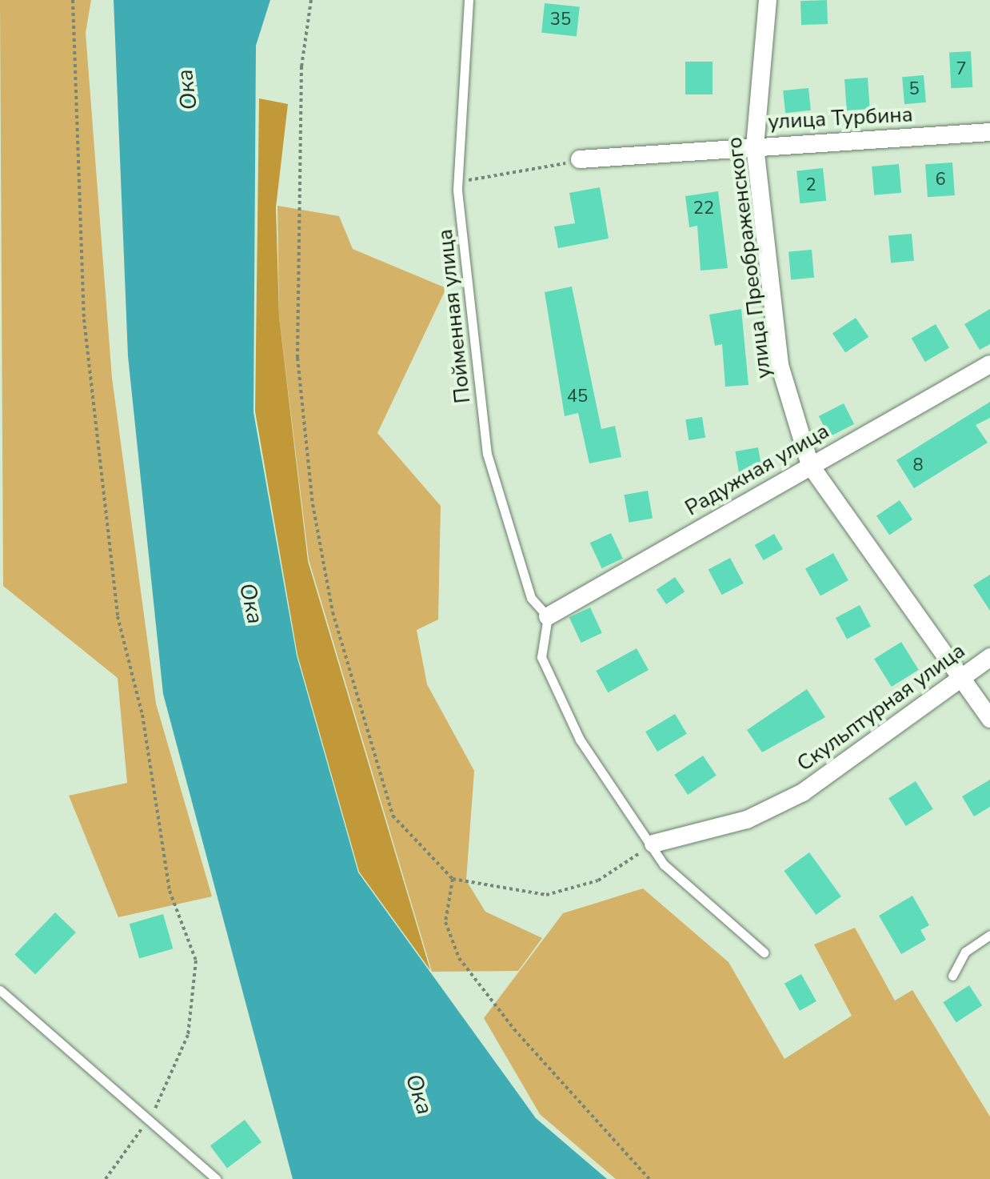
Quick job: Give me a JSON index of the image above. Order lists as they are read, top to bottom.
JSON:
{
  "streets": {
    "street": [
      "улица Турбина",
      "улица Преображенского",
      "Радужная улица",
      "Скульптурная улица"
    ],
    "lane": ["Пойменная улица"]
  },
  "crossings": [
    ["улица Турбина", "улица Преображенского"],
    ["улица Преображенского", "Радужная улица"],
    ["улица Преображенского", "Скульптурная улица"],
    ["Пойменная улица", "Радужная улица"]
  ],
  "water": ["Ока"],
  "house_numbers": [
    "35",
    "7",
    "5",
    "6",
    "2",
    "22",
    "45",
    "8"
  ]
}
